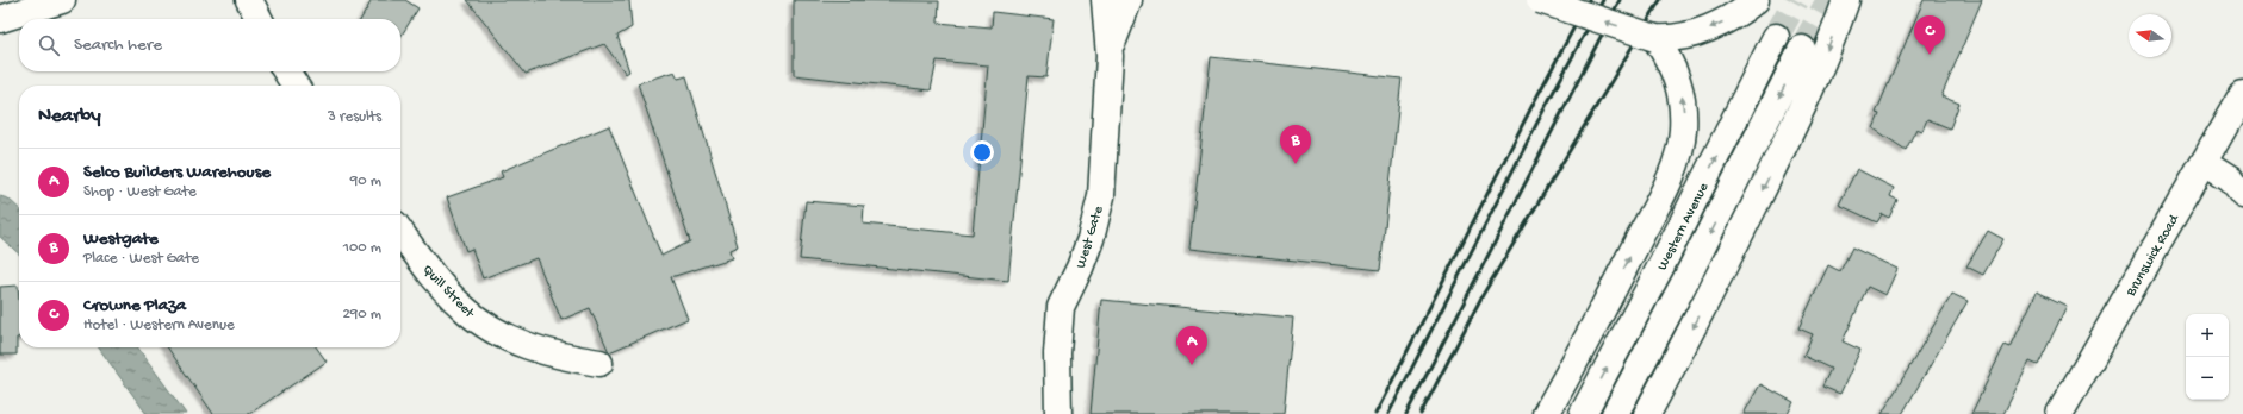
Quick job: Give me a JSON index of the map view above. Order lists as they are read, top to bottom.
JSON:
{
  "streets": {
    "main road": [
      "Western Avenue",
      "West Gate",
      "Brunswick Road",
      "Quill Street"
    ]
  },
  "north": "left",
  "page": {
    "pins": ["C", "B", "A"],
    "search": "Search here",
    "heading": ["Nearby", "3 results"],
    "list": [
      {
        "mark": "A",
        "name": "Selco Builders Warehouse",
        "note": "Shop · West Gate",
        "value": "90 m"
      },
      {
        "mark": "B",
        "name": "Westgate",
        "note": "Place · West Gate",
        "value": "100 m"
      },
      {
        "mark": "C",
        "name": "Crowne Plaza",
        "note": "Hotel · Western Avenue",
        "value": "290 m"
      }
    ],
    "map_buttons": ["+", "−"]
  }
}
